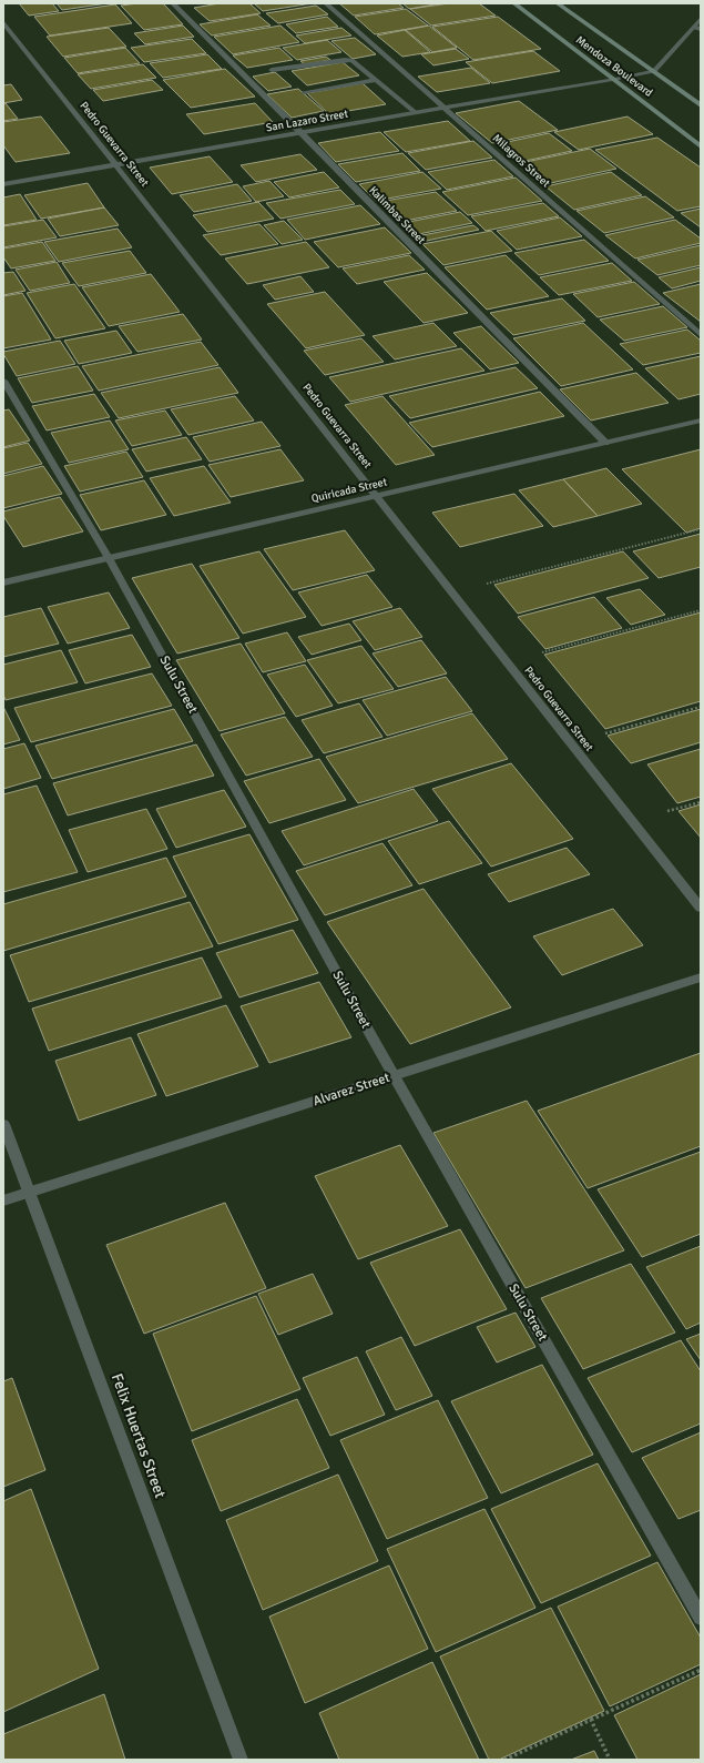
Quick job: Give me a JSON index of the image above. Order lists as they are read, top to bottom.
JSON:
{
  "streets": {
    "main road": ["Mendoza Boulevard"],
    "street": [
      "San Lazaro Street",
      "Pedro Guevarra Street",
      "Milagros Street",
      "Kalimbas Street",
      "Quiricada Street",
      "Sulu Street",
      "Alvarez Street",
      "Felix Huertas Street"
    ]
  },
  "crossings": [
    ["Mendoza Boulevard", "San Lazaro Street"],
    ["San Lazaro Street", "Pedro Guevarra Street"],
    ["San Lazaro Street", "Milagros Street"],
    ["San Lazaro Street", "Kalimbas Street"],
    ["Pedro Guevarra Street", "Quiricada Street"],
    ["Kalimbas Street", "Quiricada Street"],
    ["Quiricada Street", "Sulu Street"],
    ["Sulu Street", "Alvarez Street"],
    ["Alvarez Street", "Felix Huertas Street"]
  ]
}
